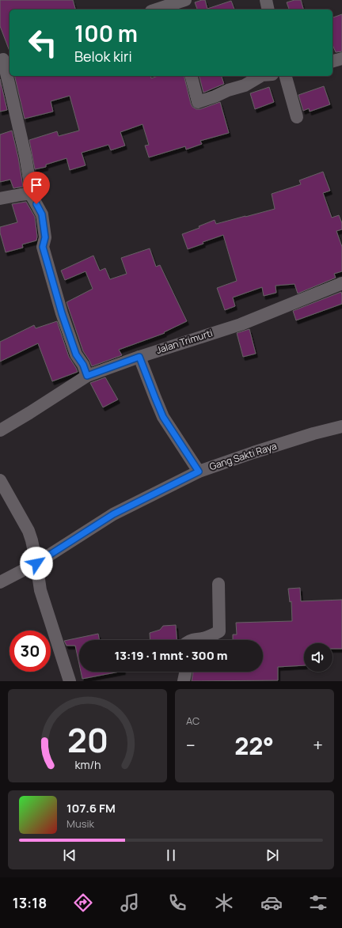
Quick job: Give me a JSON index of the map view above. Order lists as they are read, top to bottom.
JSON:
{
  "streets": {
    "street": ["Jalan Trimurti", "Gang Sakti Raya"]
  },
  "page": {
    "turn": ["100 m", "Belok kiri"],
    "limit": "30",
    "trip": "13:19 · 1 mnt · 300 m",
    "tile": "AC",
    "heat": ["−", "22°", "+"],
    "song": ["107.6 FM", "Musik"],
    "tabs": "13:18",
    "gauge": ["20", "km/h"]
  }
}
